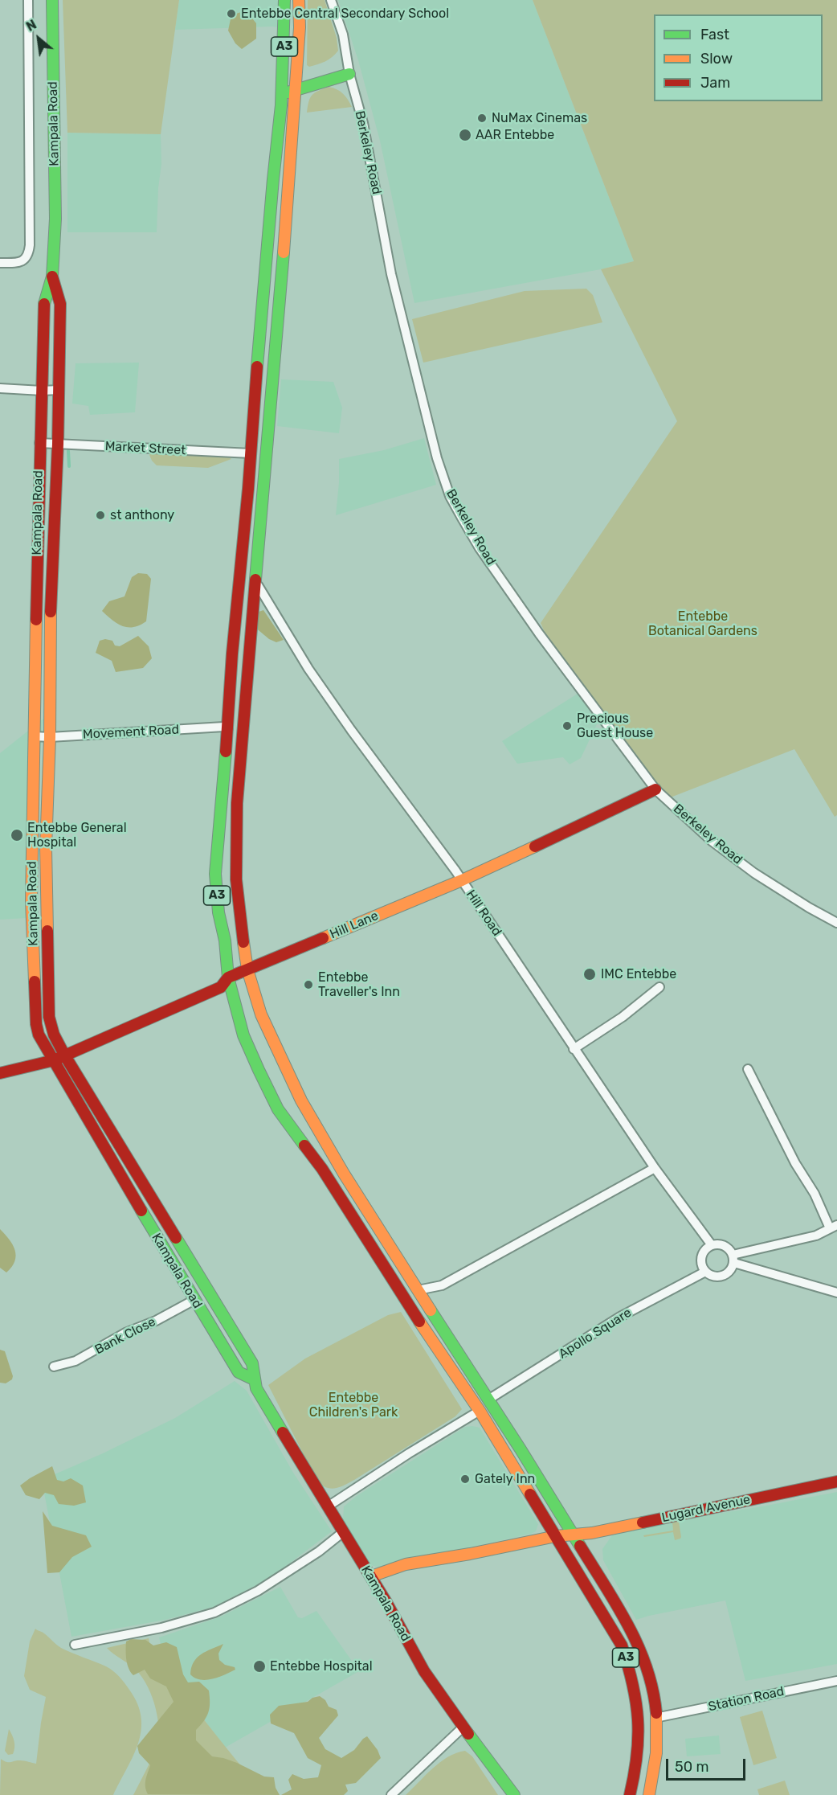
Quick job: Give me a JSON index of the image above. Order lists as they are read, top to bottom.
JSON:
{
  "streets": {
    "main road": [
      "A3",
      "Kampala Road",
      "Hill Lane",
      "Lugard Avenue"
    ],
    "street": [
      "Berkeley Road",
      "Market Street",
      "Movement Road",
      "Hill Road",
      "Apollo Square",
      "Bank Close",
      "Station Road"
    ]
  },
  "crossings": [
    ["A3", "Market Street"],
    ["A3", "Movement Road"],
    ["A3", "Hill Road"],
    ["A3", "Hill Lane"],
    ["A3", "Apollo Square"],
    ["A3", "Lugard Avenue"],
    ["A3", "Station Road"],
    ["Kampala Road", "Market Street"],
    ["Kampala Road", "Movement Road"],
    ["Kampala Road", "Hill Lane"],
    ["Kampala Road", "Bank Close"],
    ["Berkeley Road", "Hill Lane"],
    ["Hill Road", "Hill Lane"],
    ["Hill Road", "Apollo Square"]
  ],
  "parks": ["Entebbe Botanical Gardens", "Entebbe Children's Park"],
  "places": [
    "Entebbe Central Secondary School",
    "NuMax Cinemas",
    "AAR Entebbe",
    "st anthony",
    "Precious Guest House",
    "Entebbe General Hospital",
    "IMC Entebbe",
    "Entebbe Traveller's Inn",
    "Gately Inn",
    "Entebbe Hospital"
  ],
  "legend": ["Fast", "Slow", "Jam"],
  "scale_bar": "50 m",
  "north": "top left"
}
